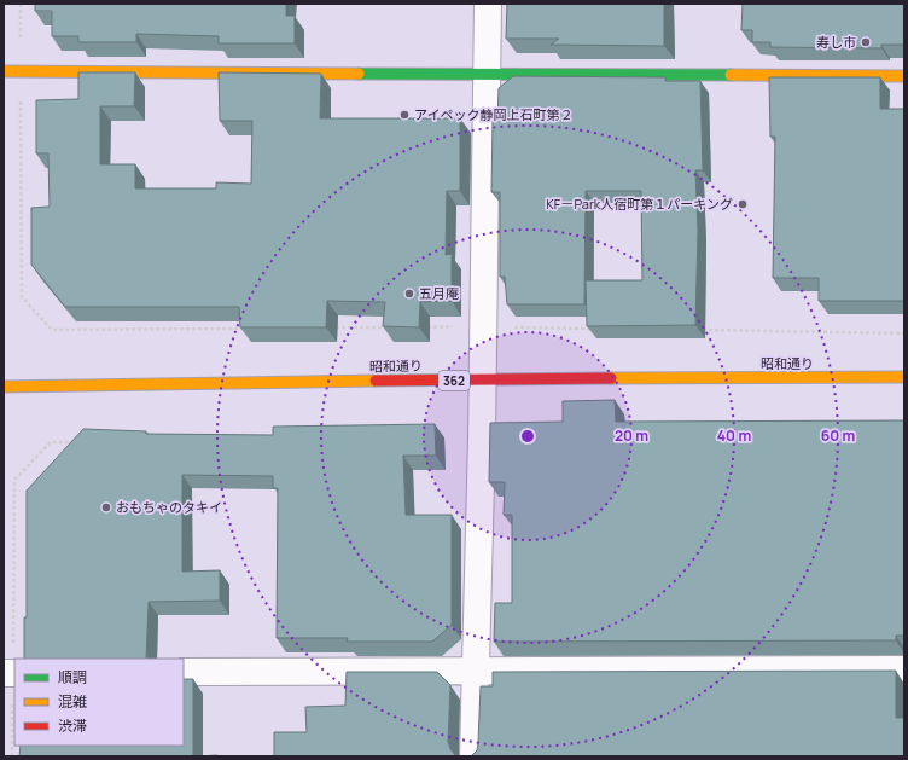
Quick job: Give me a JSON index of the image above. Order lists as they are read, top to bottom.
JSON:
{
  "streets": {
    "main road": ["昭和通り", "362"]
  },
  "places": [
    "寿し市",
    "アイペック静岡上石町第２",
    "KF－Park人宿町第１パーキング",
    "五月庵",
    "おもちゃのタキイ"
  ],
  "legend": ["順調", "混雑", "渋滞"],
  "rings": ["20 m", "40 m", "60 m"]
}
